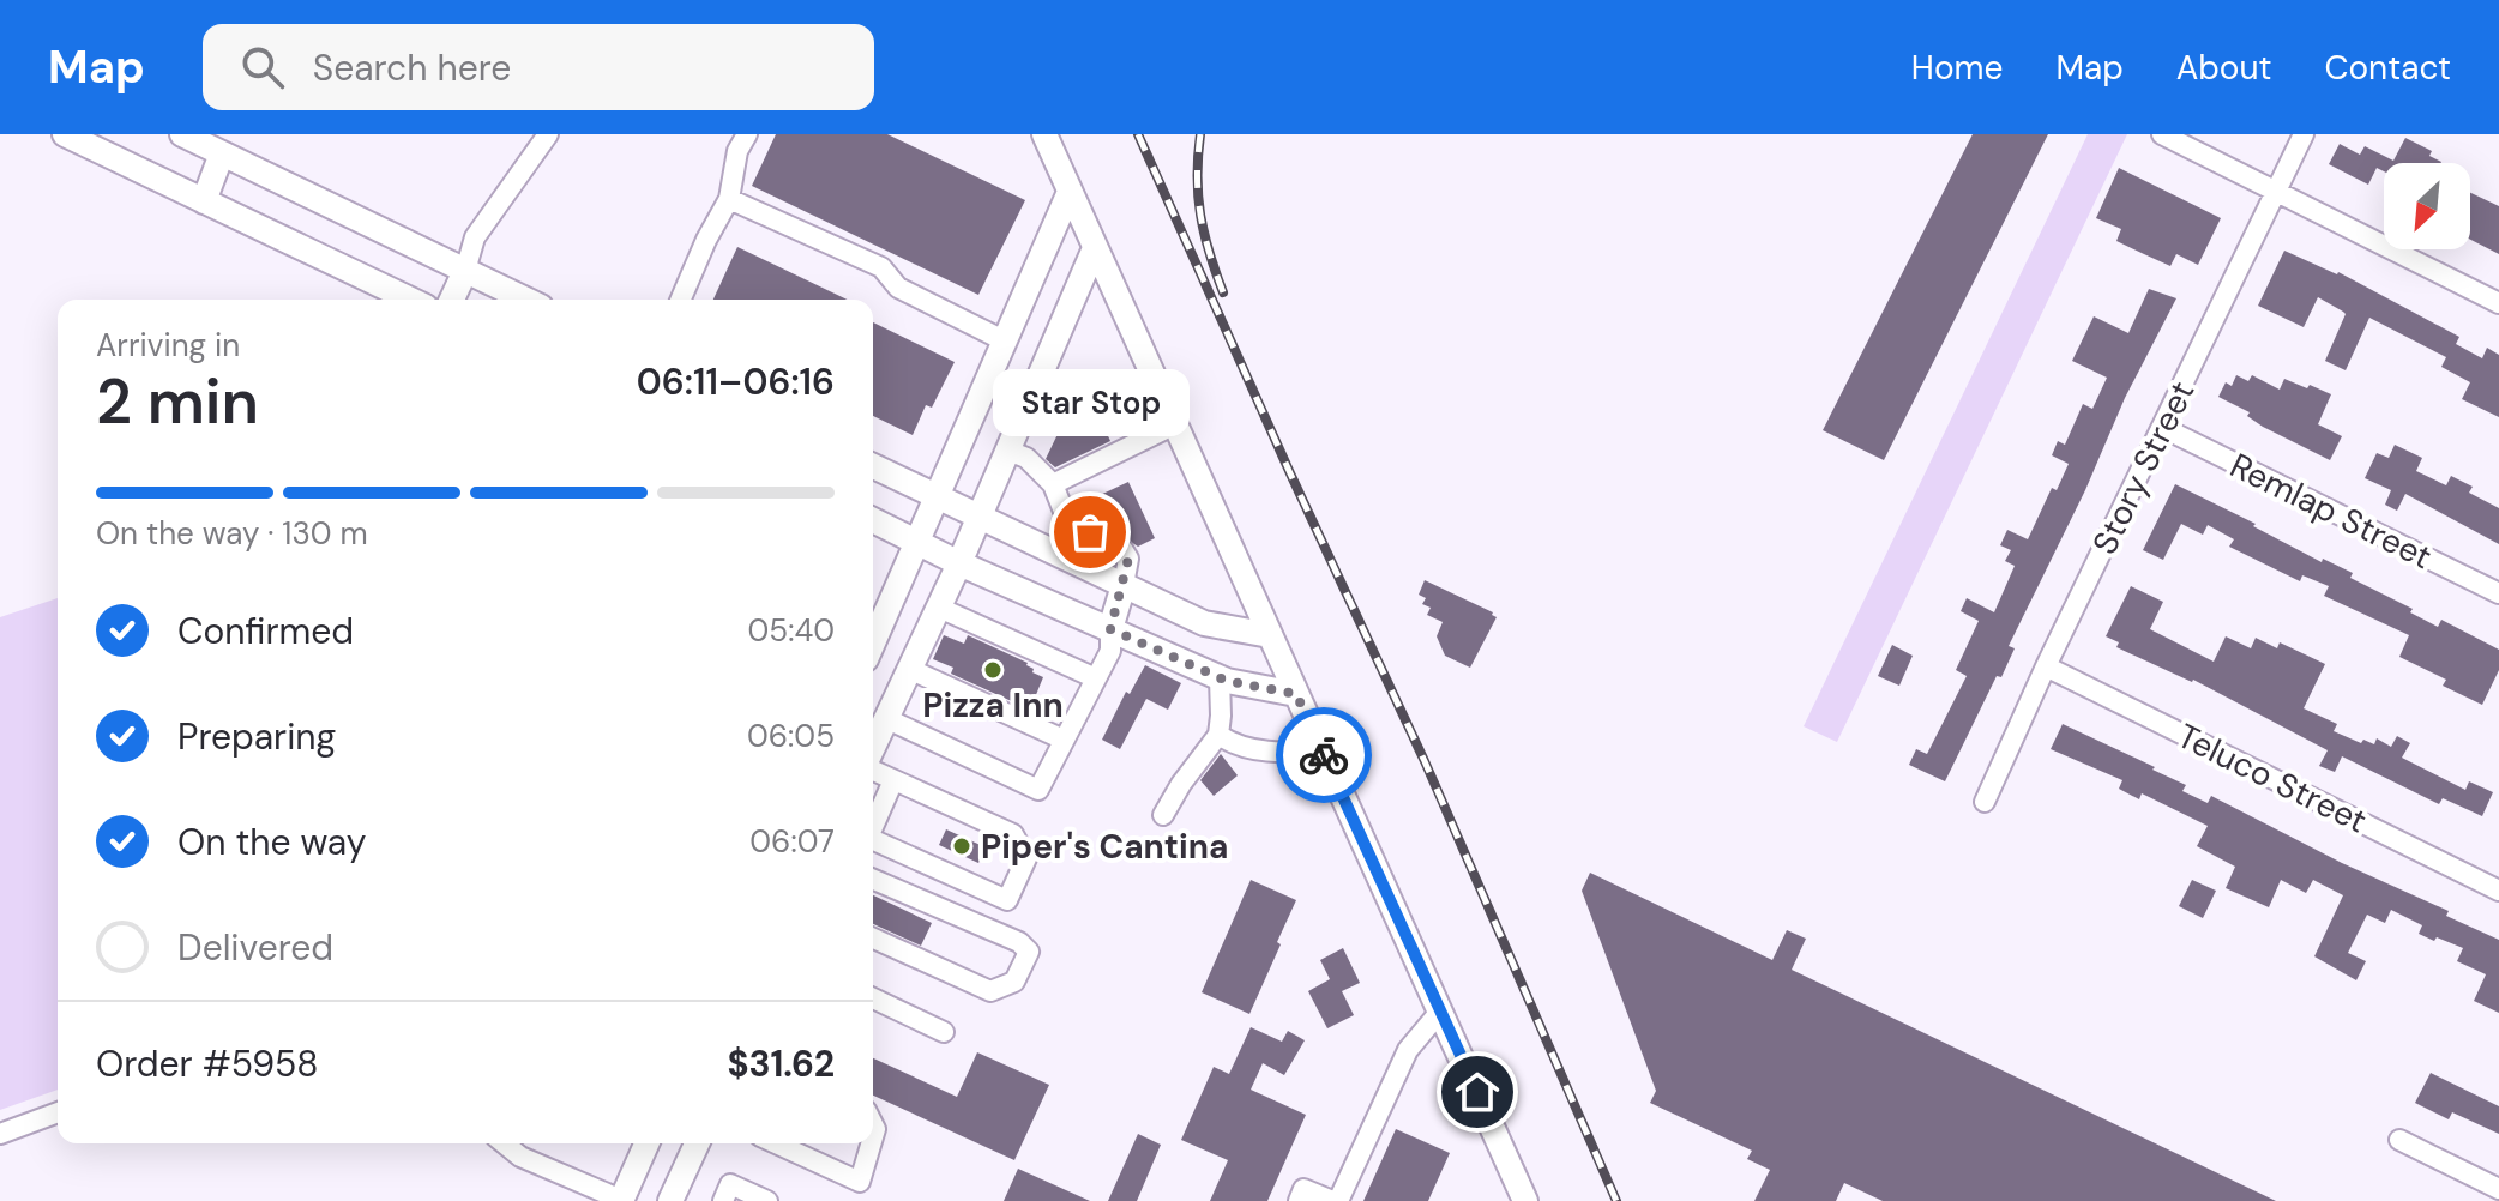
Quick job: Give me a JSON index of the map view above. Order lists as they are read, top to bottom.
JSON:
{
  "streets": {
    "street": ["Story Street", "Remlap Street", "Teluco Street"]
  },
  "crossings": [
    ["Story Street", "Remlap Street"],
    ["Story Street", "Teluco Street"]
  ],
  "places": ["Star Stop", "Pizza Inn", "Piper's Cantina"],
  "north": "bottom left",
  "page": {
    "header": "Map",
    "search": "Search here",
    "nav": [
      "Home",
      "Map",
      "About",
      "Contact"
    ],
    "heading": ["2 min", "Arriving in", "06:11–06:16"],
    "panel": ["Order #5958", "$31.62"],
    "bubble": "Star Stop",
    "bar": "On the way · 130 m",
    "list": [
      ["Confirmed", "05:40"],
      ["Preparing", "06:05"],
      ["On the way", "06:07"],
      "Delivered"
    ]
  }
}
